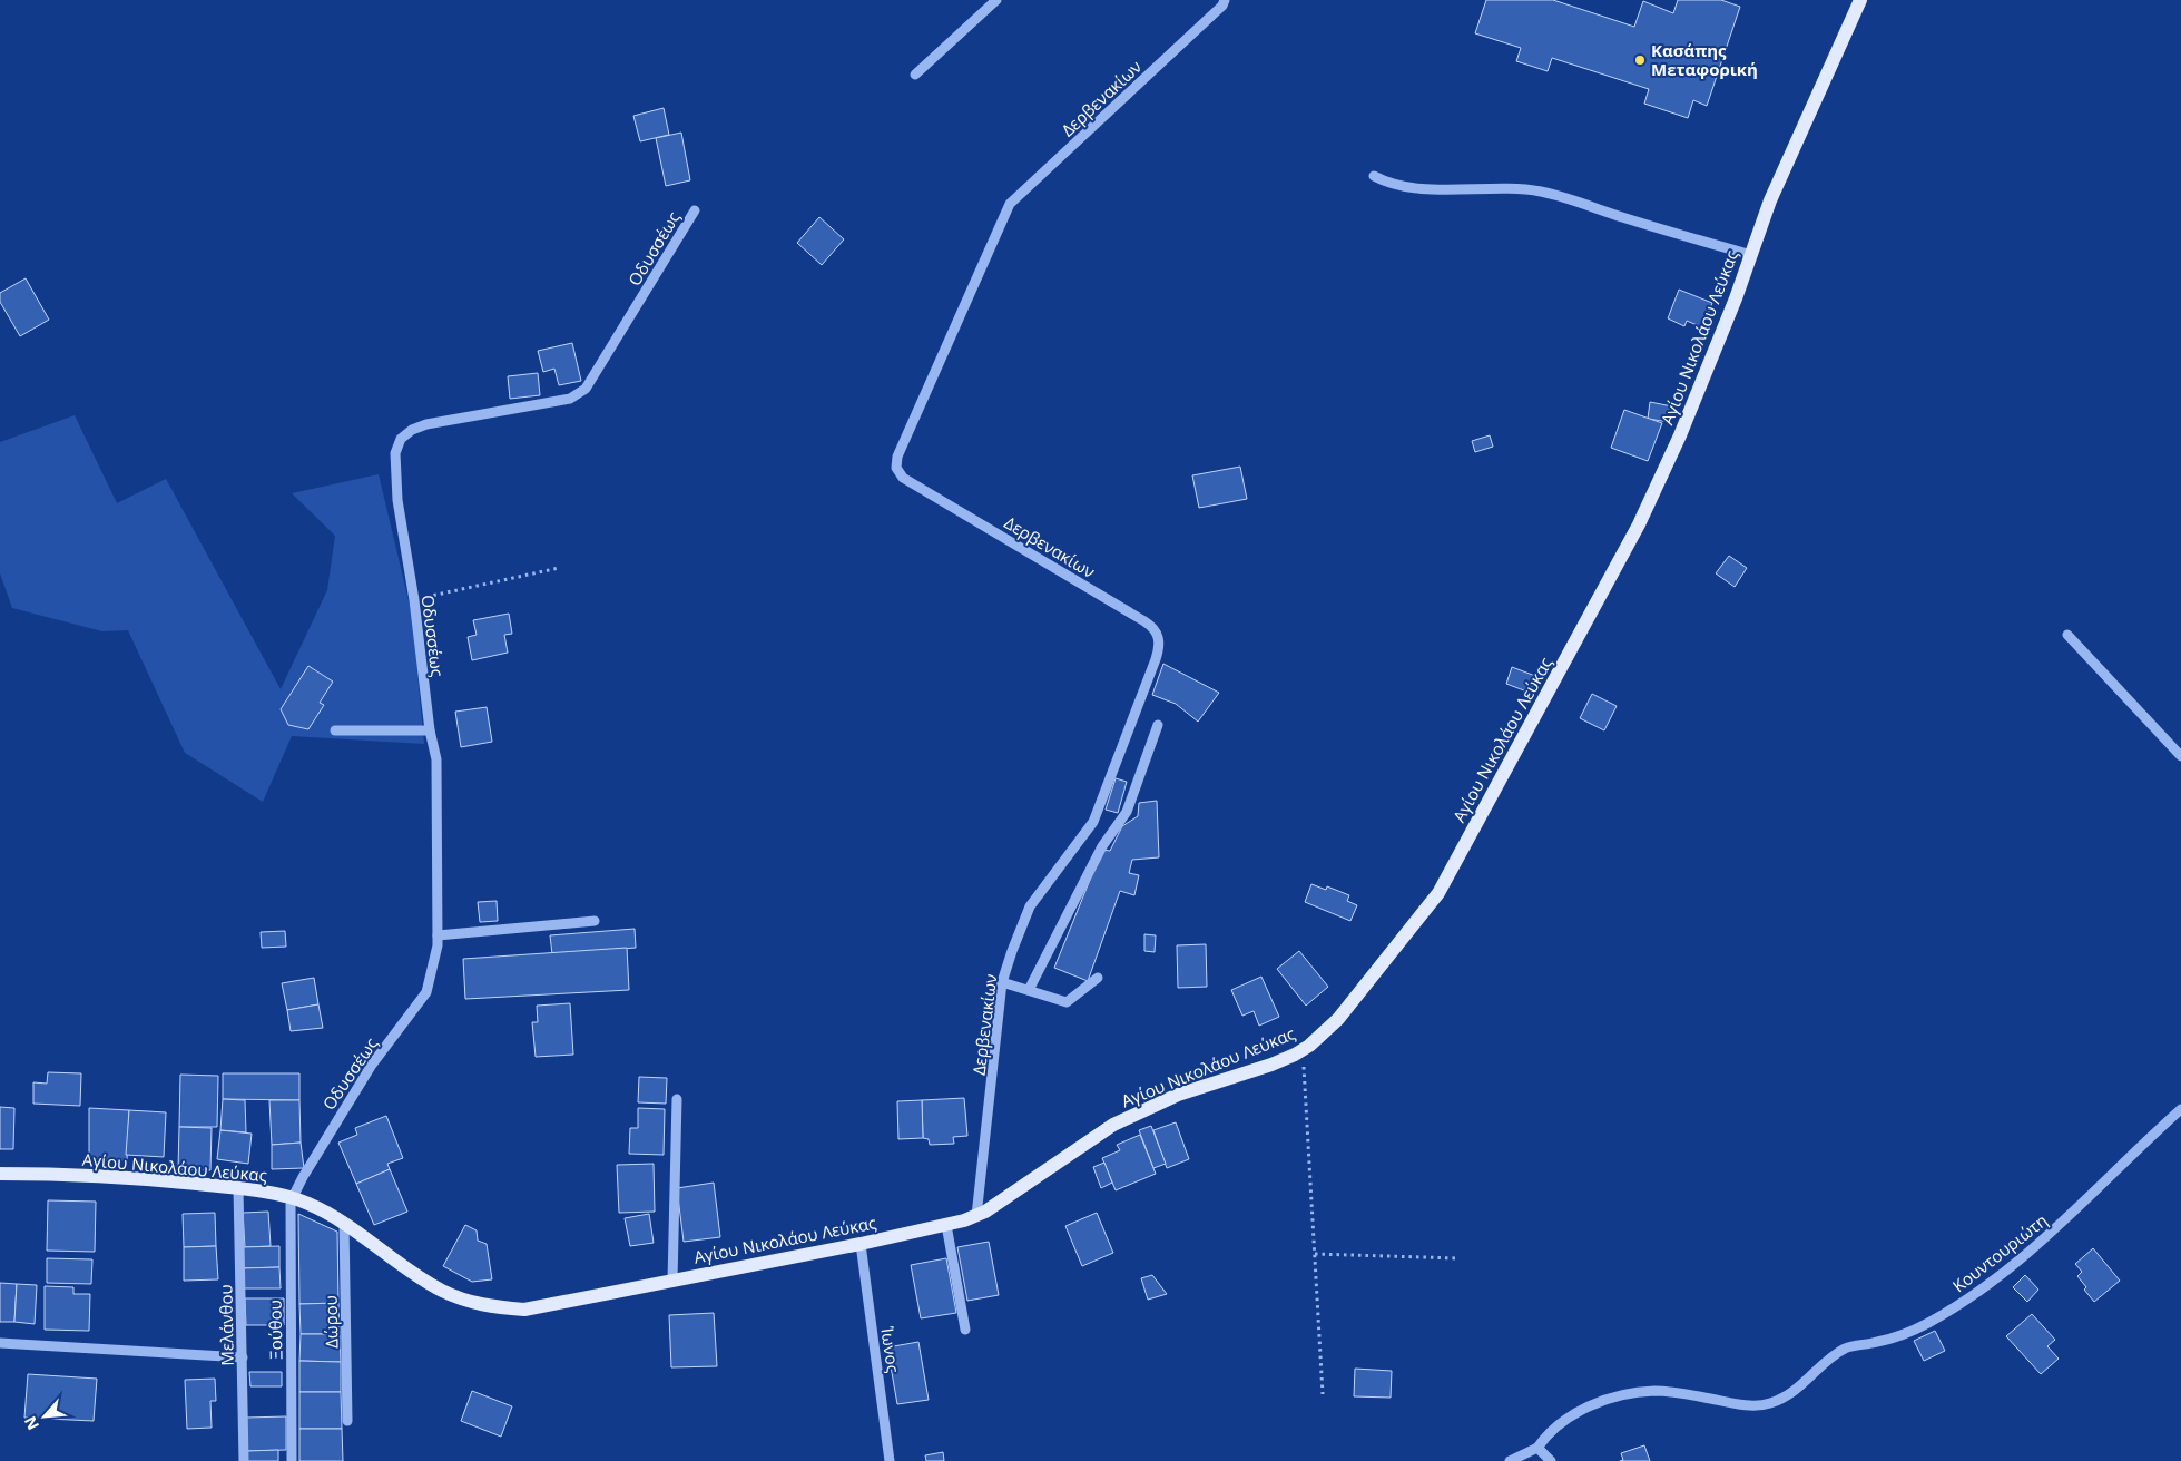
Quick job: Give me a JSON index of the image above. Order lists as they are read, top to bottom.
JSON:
{
  "streets": {
    "main road": ["Αγίου Νικολάου Λεύκας"],
    "street": [
      "Δερβενακίων",
      "Οδυσσέως",
      "Κουντουριώτη",
      "Δώρου",
      "Μελάνθου",
      "Ξούθου",
      "Ίωνος"
    ]
  },
  "crossings": [
    ["Δερβενακίων", "Αγίου Νικολάου Λεύκας"],
    ["Οδυσσέως", "Αγίου Νικολάου Λεύκας"],
    ["Οδυσσέως", "Ξούθου"],
    ["Αγίου Νικολάου Λεύκας", "Δώρου"],
    ["Αγίου Νικολάου Λεύκας", "Μελάνθου"],
    ["Αγίου Νικολάου Λεύκας", "Ξούθου"],
    ["Αγίου Νικολάου Λεύκας", "Ίωνος"]
  ],
  "places": ["Κασάπης Μεταφορική"],
  "north": "bottom left"
}
